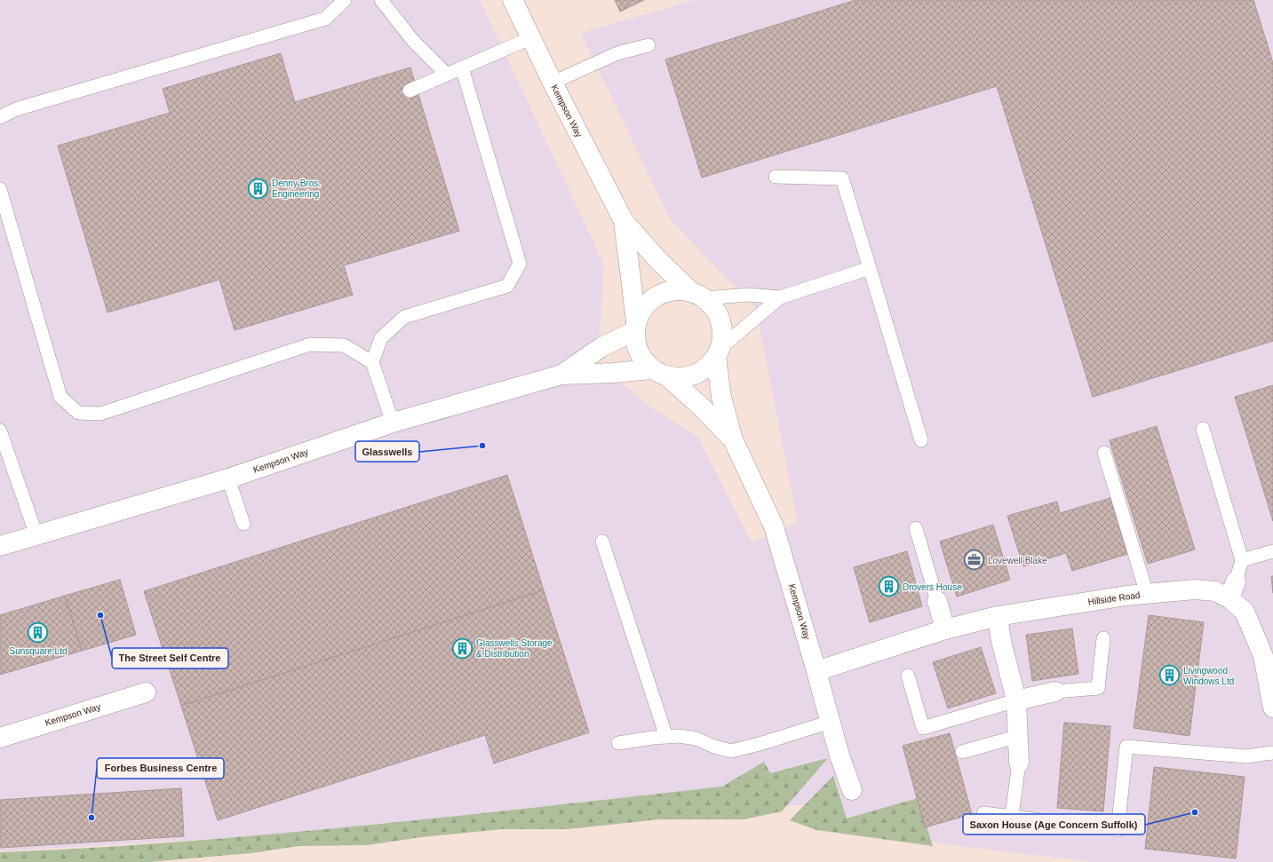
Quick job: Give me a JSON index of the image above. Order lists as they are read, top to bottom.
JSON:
{
  "streets": {
    "street": ["Kempson Way", "Hillside Road"]
  },
  "crossings": [
    ["Kempson Way", "Hillside Road"]
  ],
  "places": {
    "building": [
      "Denny Bros. Engineering",
      "Drovers House",
      "Sunsquare Ltd",
      "Glasswells Storage & Distribution",
      "Livingwood Windows Ltd"
    ],
    "other": [
      "Glasswells",
      "The Street Self Centre",
      "Saxon House (Age Concern Suffolk)",
      "Forbes Business Centre"
    ],
    "office": ["Lovewell Blake"]
  }
}
